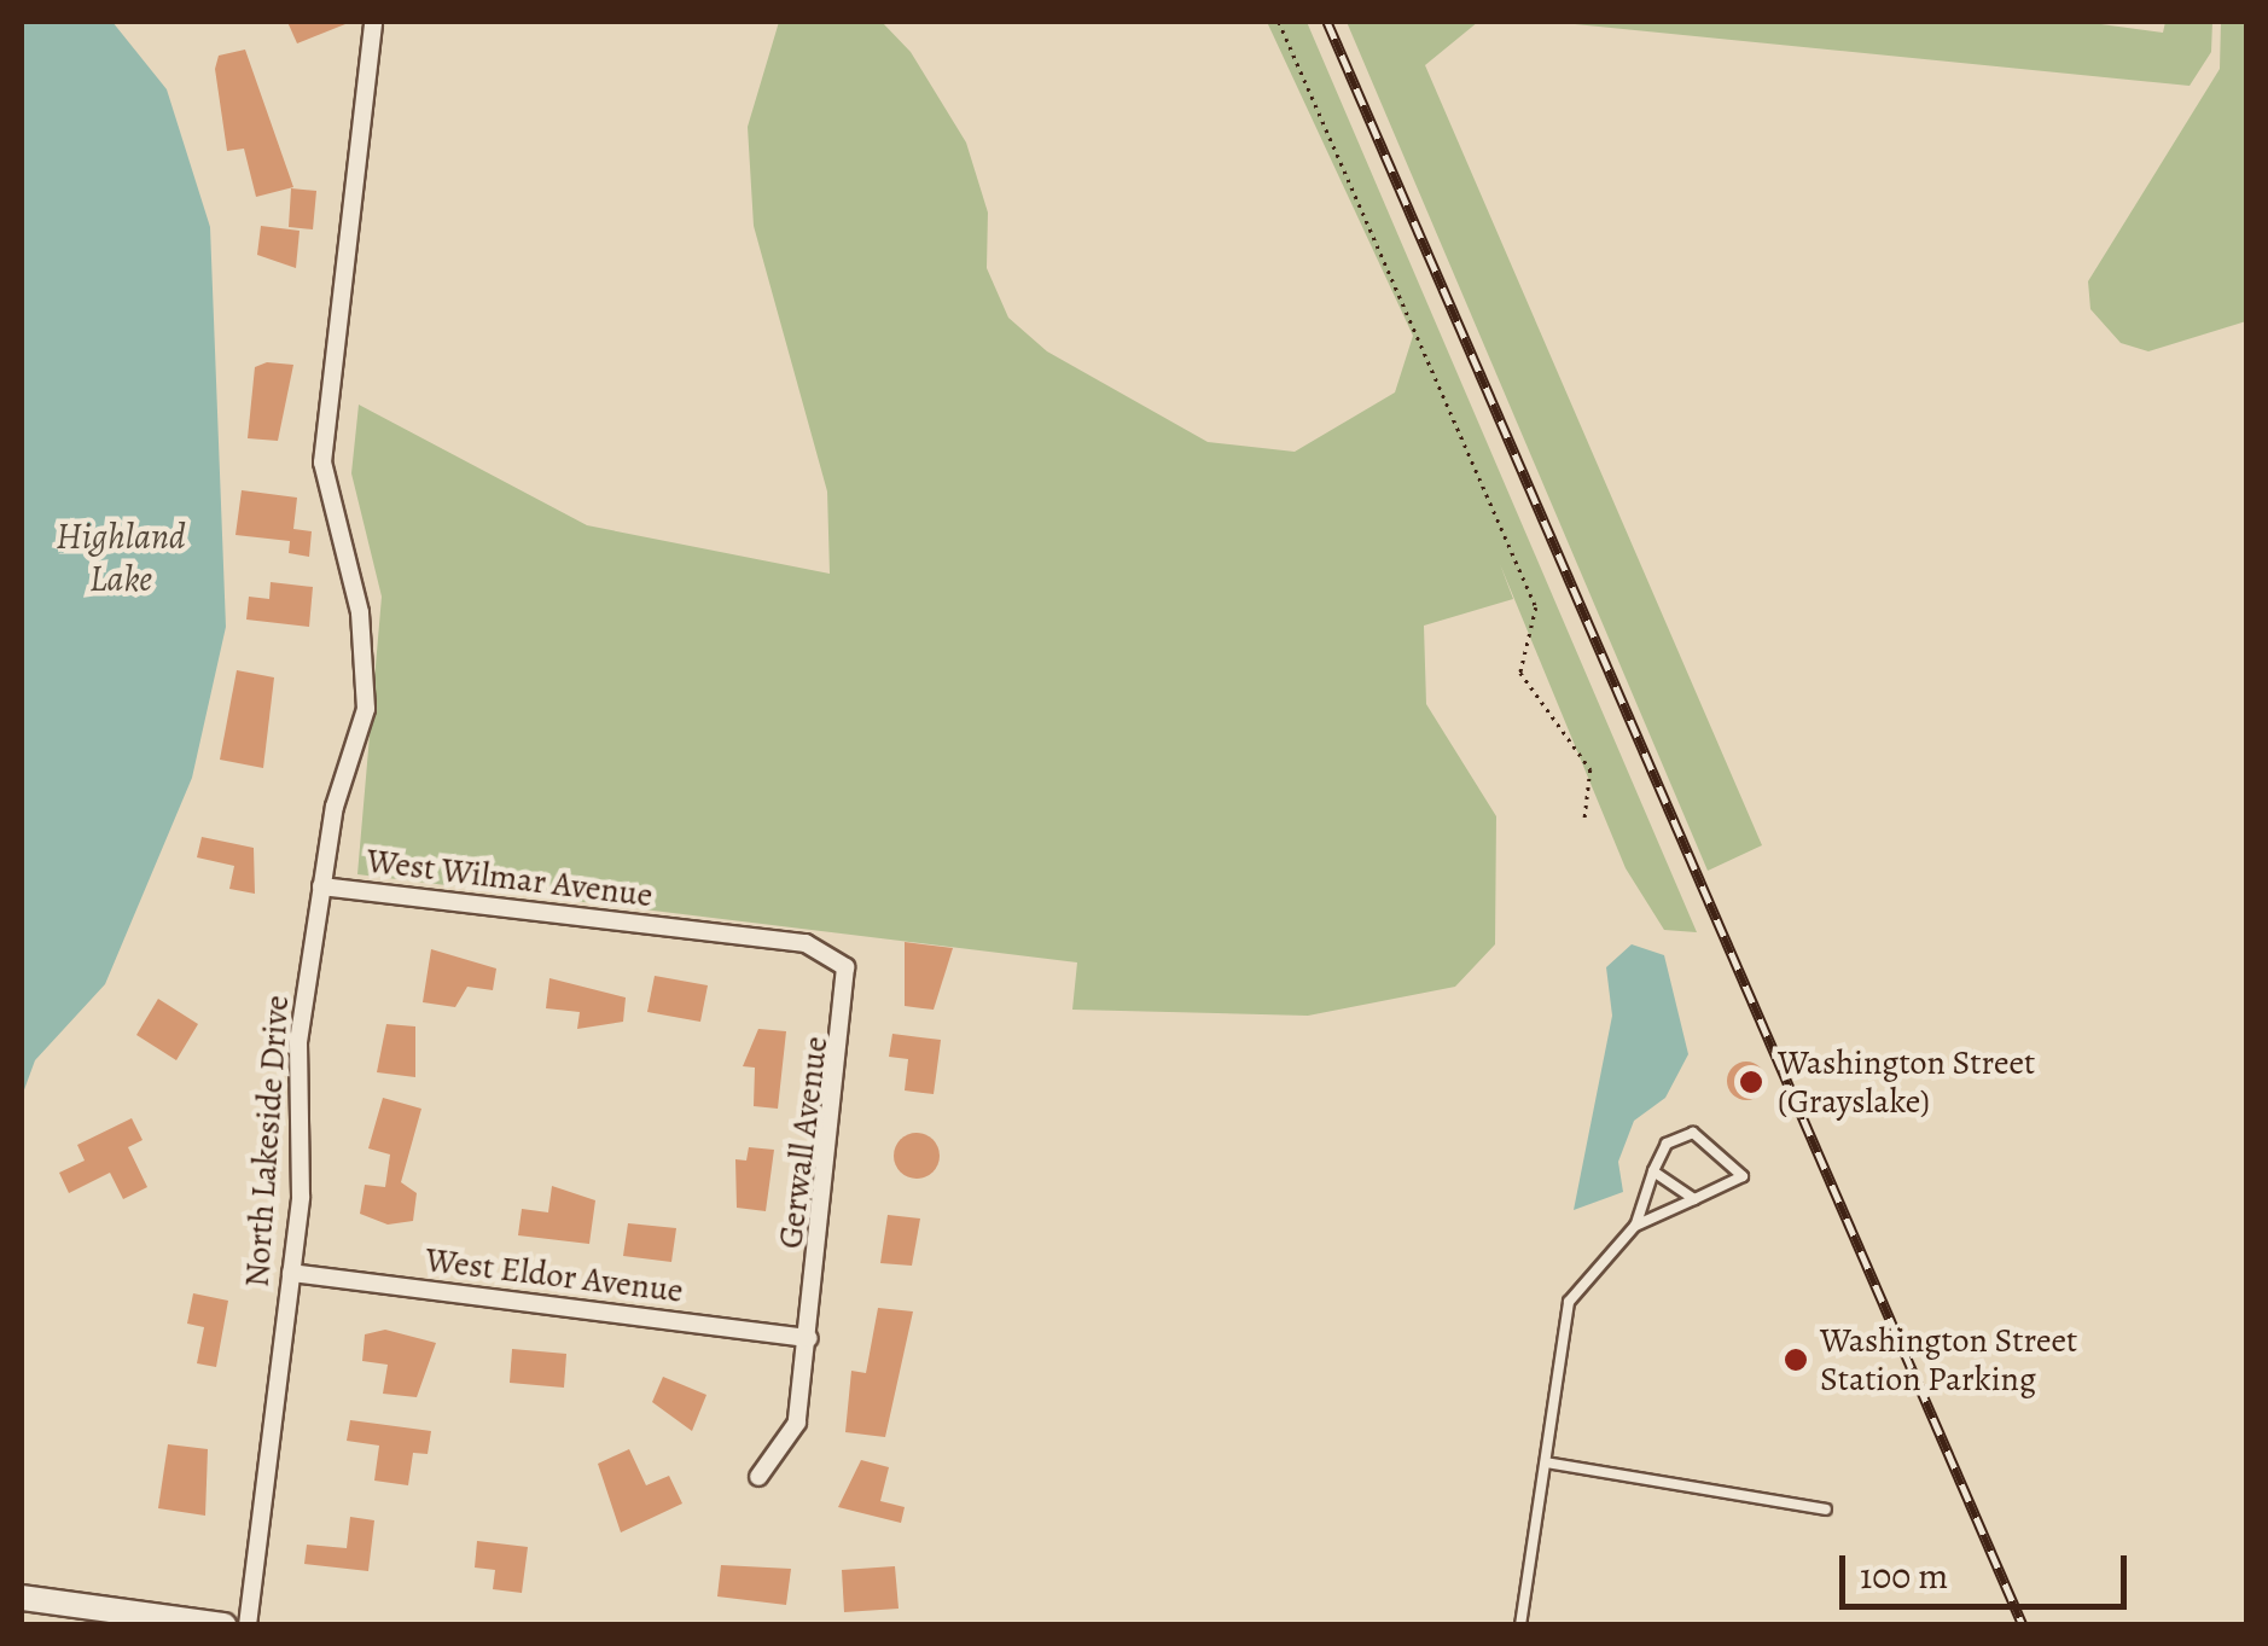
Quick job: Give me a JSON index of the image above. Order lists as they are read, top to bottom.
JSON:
{
  "streets": {
    "street": [
      "West Wilmar Avenue",
      "North Lakeside Drive",
      "Gerwall Avenue",
      "West Eldor Avenue"
    ]
  },
  "crossings": [
    ["West Wilmar Avenue", "North Lakeside Drive"],
    ["West Wilmar Avenue", "Gerwall Avenue"],
    ["North Lakeside Drive", "West Eldor Avenue"],
    ["Gerwall Avenue", "West Eldor Avenue"]
  ],
  "water": ["Highland Lake"],
  "places": ["Washington Street (Grayslake)", "Washington Street Station Parking"],
  "scale_bar": "100 m"
}
